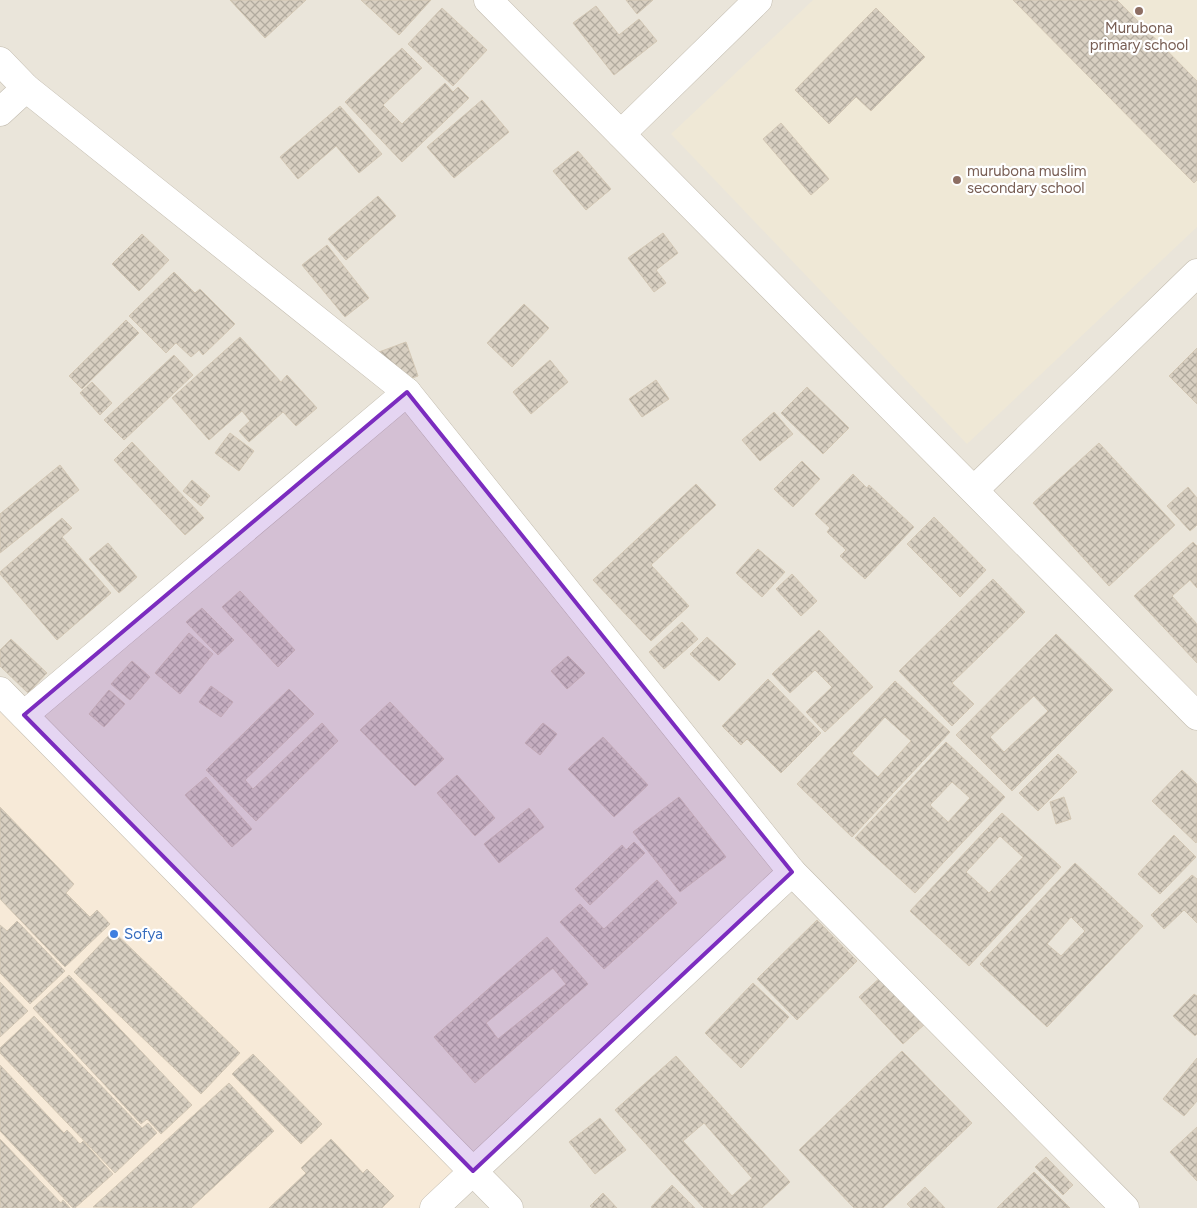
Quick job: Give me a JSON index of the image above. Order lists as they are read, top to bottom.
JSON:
{
  "places": ["Murubona primary school", "murubona muslim secondary school", "Sofya"]
}
